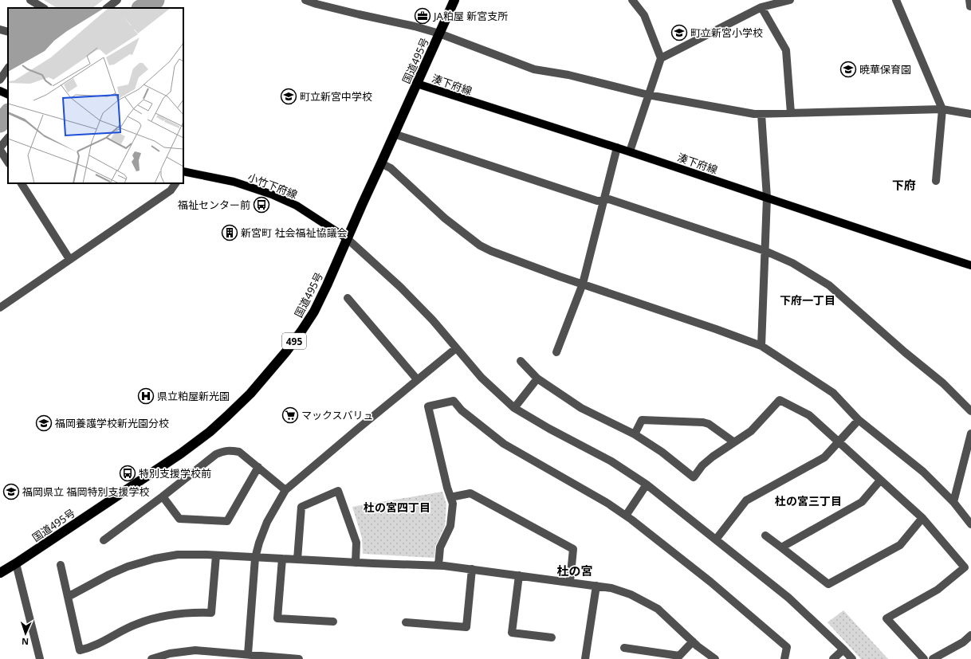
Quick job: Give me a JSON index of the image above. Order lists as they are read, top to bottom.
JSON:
{
  "streets": {
    "highway": ["国道495号", "495"],
    "main road": ["湊下府線", "小竹下府線"]
  },
  "crossings": [
    ["国道495号", "湊下府線"],
    ["国道495号", "小竹下府線"]
  ],
  "districts": [
    "下府",
    "下府一丁目",
    "杜の宮三丁目",
    "杜の宮四丁目",
    "杜の宮"
  ],
  "places": {
    "office": ["JA粕屋 新宮支所"],
    "school or university": [
      "町立新宮小学校",
      "暁華保育園",
      "町立新宮中学校",
      "福岡養護学校新光園分校",
      "福岡県立 福岡特別支援学校"
    ],
    "bus stop": ["福祉センター前", "特別支援学校前"],
    "building": ["新宮町 社会福祉協議会"],
    "hospital": ["県立粕屋新光園"],
    "supermarket": ["マックスバリュ"]
  },
  "north": "bottom"
}
